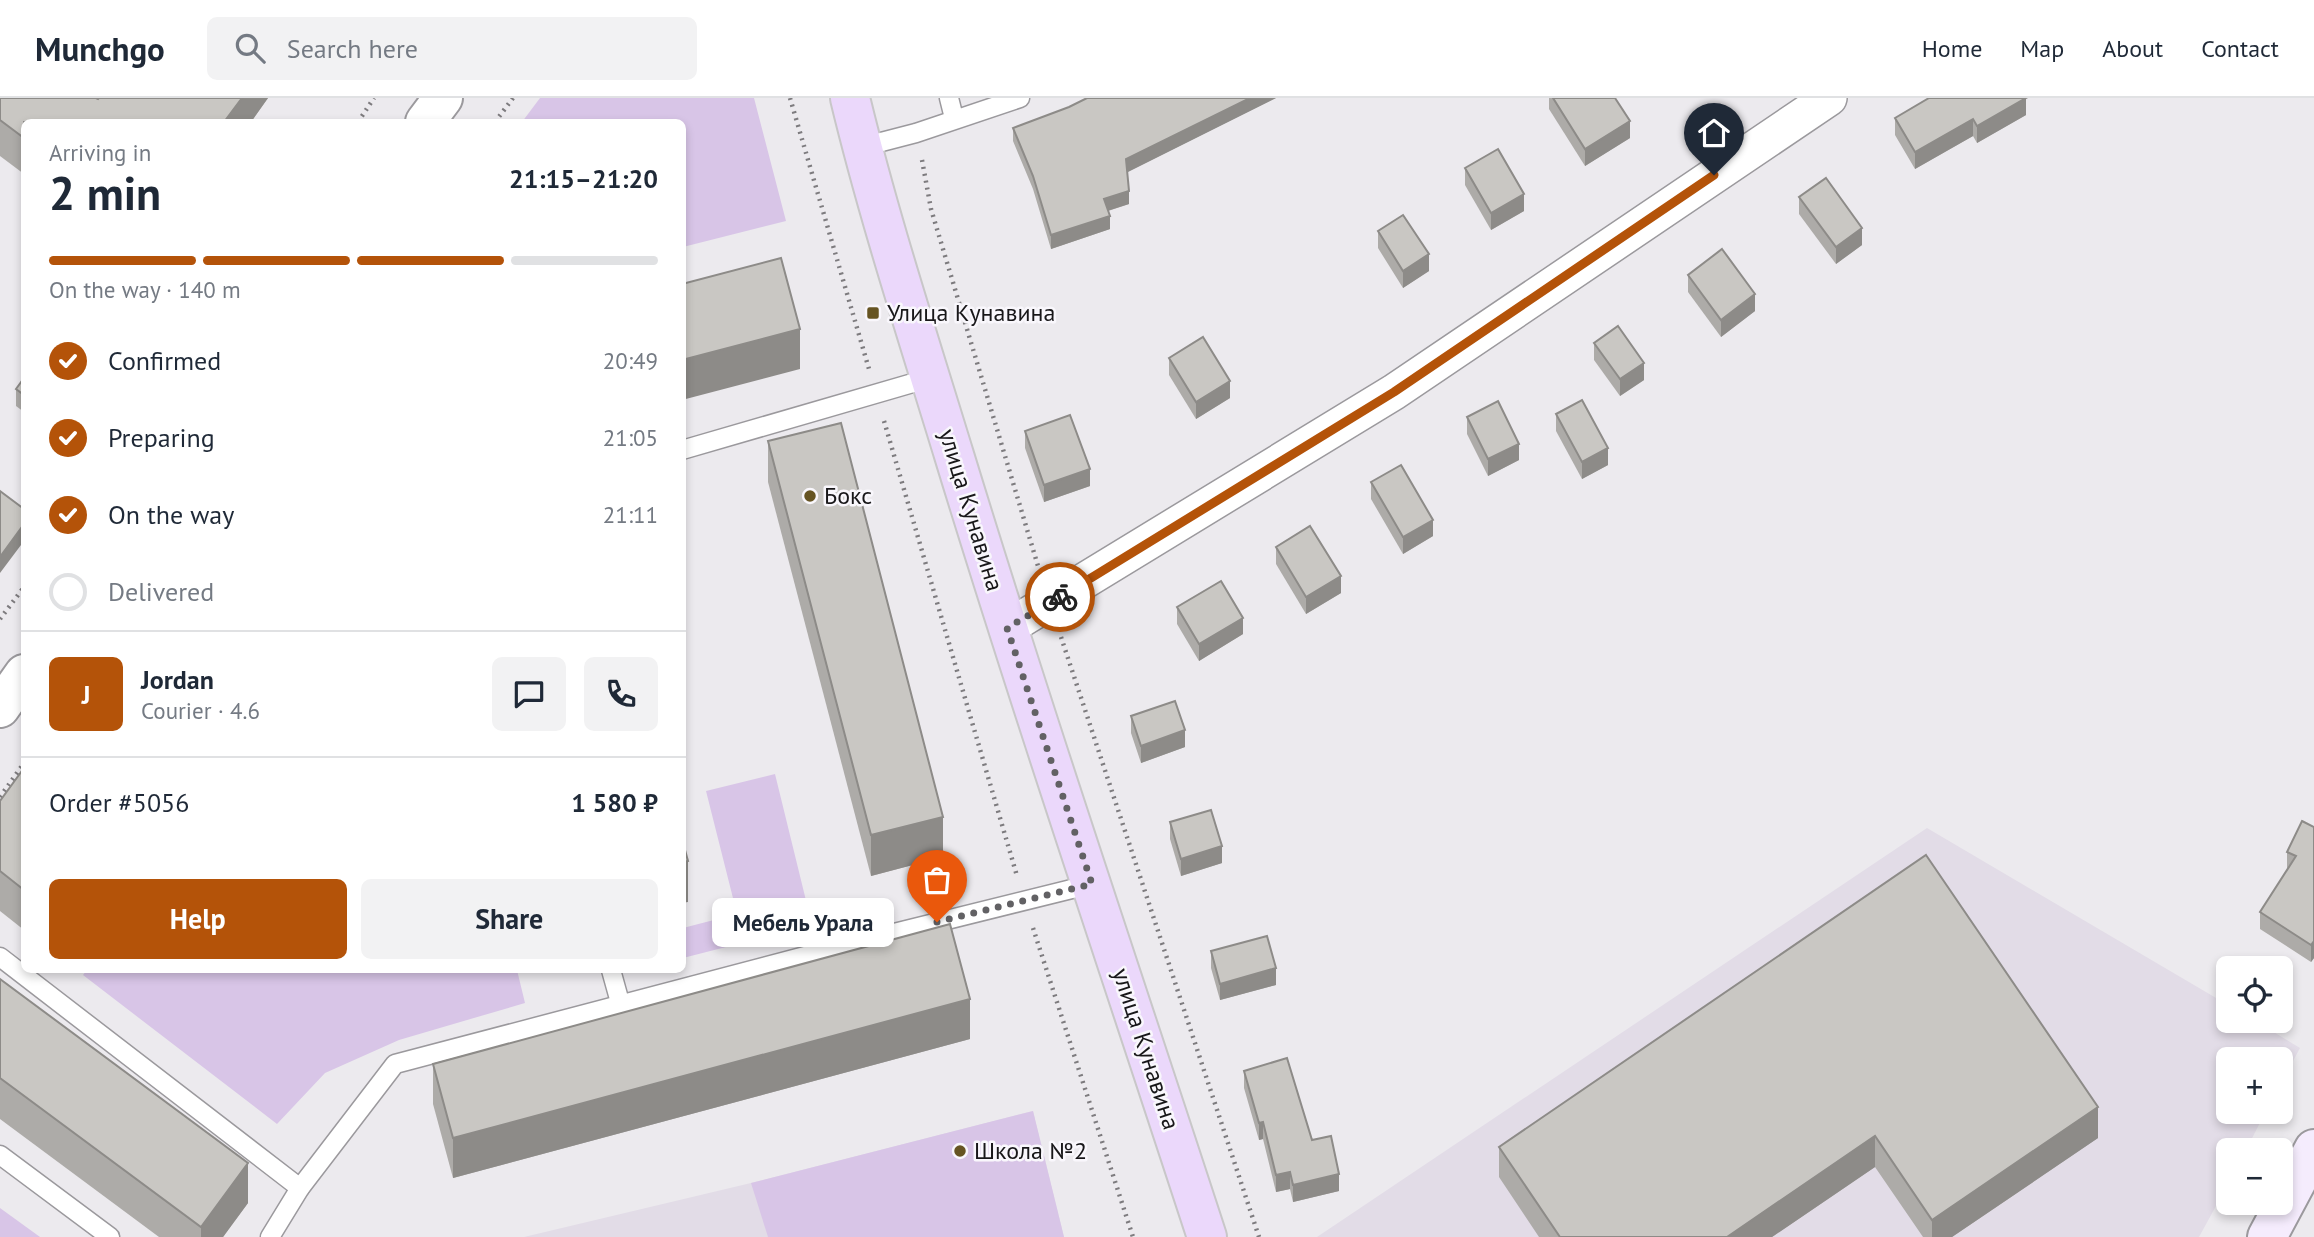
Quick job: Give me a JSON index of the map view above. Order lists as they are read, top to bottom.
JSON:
{
  "streets": {
    "main road": ["улица Кунавина"]
  },
  "places": {
    "transit": ["Улица Кунавина"],
    "other": ["Бокс", "Мебель Урала", "Школа №2"]
  },
  "page": {
    "header": "Munchgo",
    "search": "Search here",
    "nav": [
      "Home",
      "Map",
      "About",
      "Contact"
    ],
    "heading": ["2 min", "Arriving in", "21:15–21:20"],
    "panel": [
      "Jordan",
      "Courier · 4.6",
      "Order #5056",
      "1 580 ₽"
    ],
    "bar": "On the way · 140 m",
    "list": [
      ["Confirmed", "20:49"],
      ["Preparing", "21:05"],
      ["On the way", "21:11"],
      "Delivered"
    ],
    "round": "J",
    "buttons": ["Help", "Share"],
    "bubble": "Мебель Урала",
    "map_buttons": ["+", "−"]
  }
}
